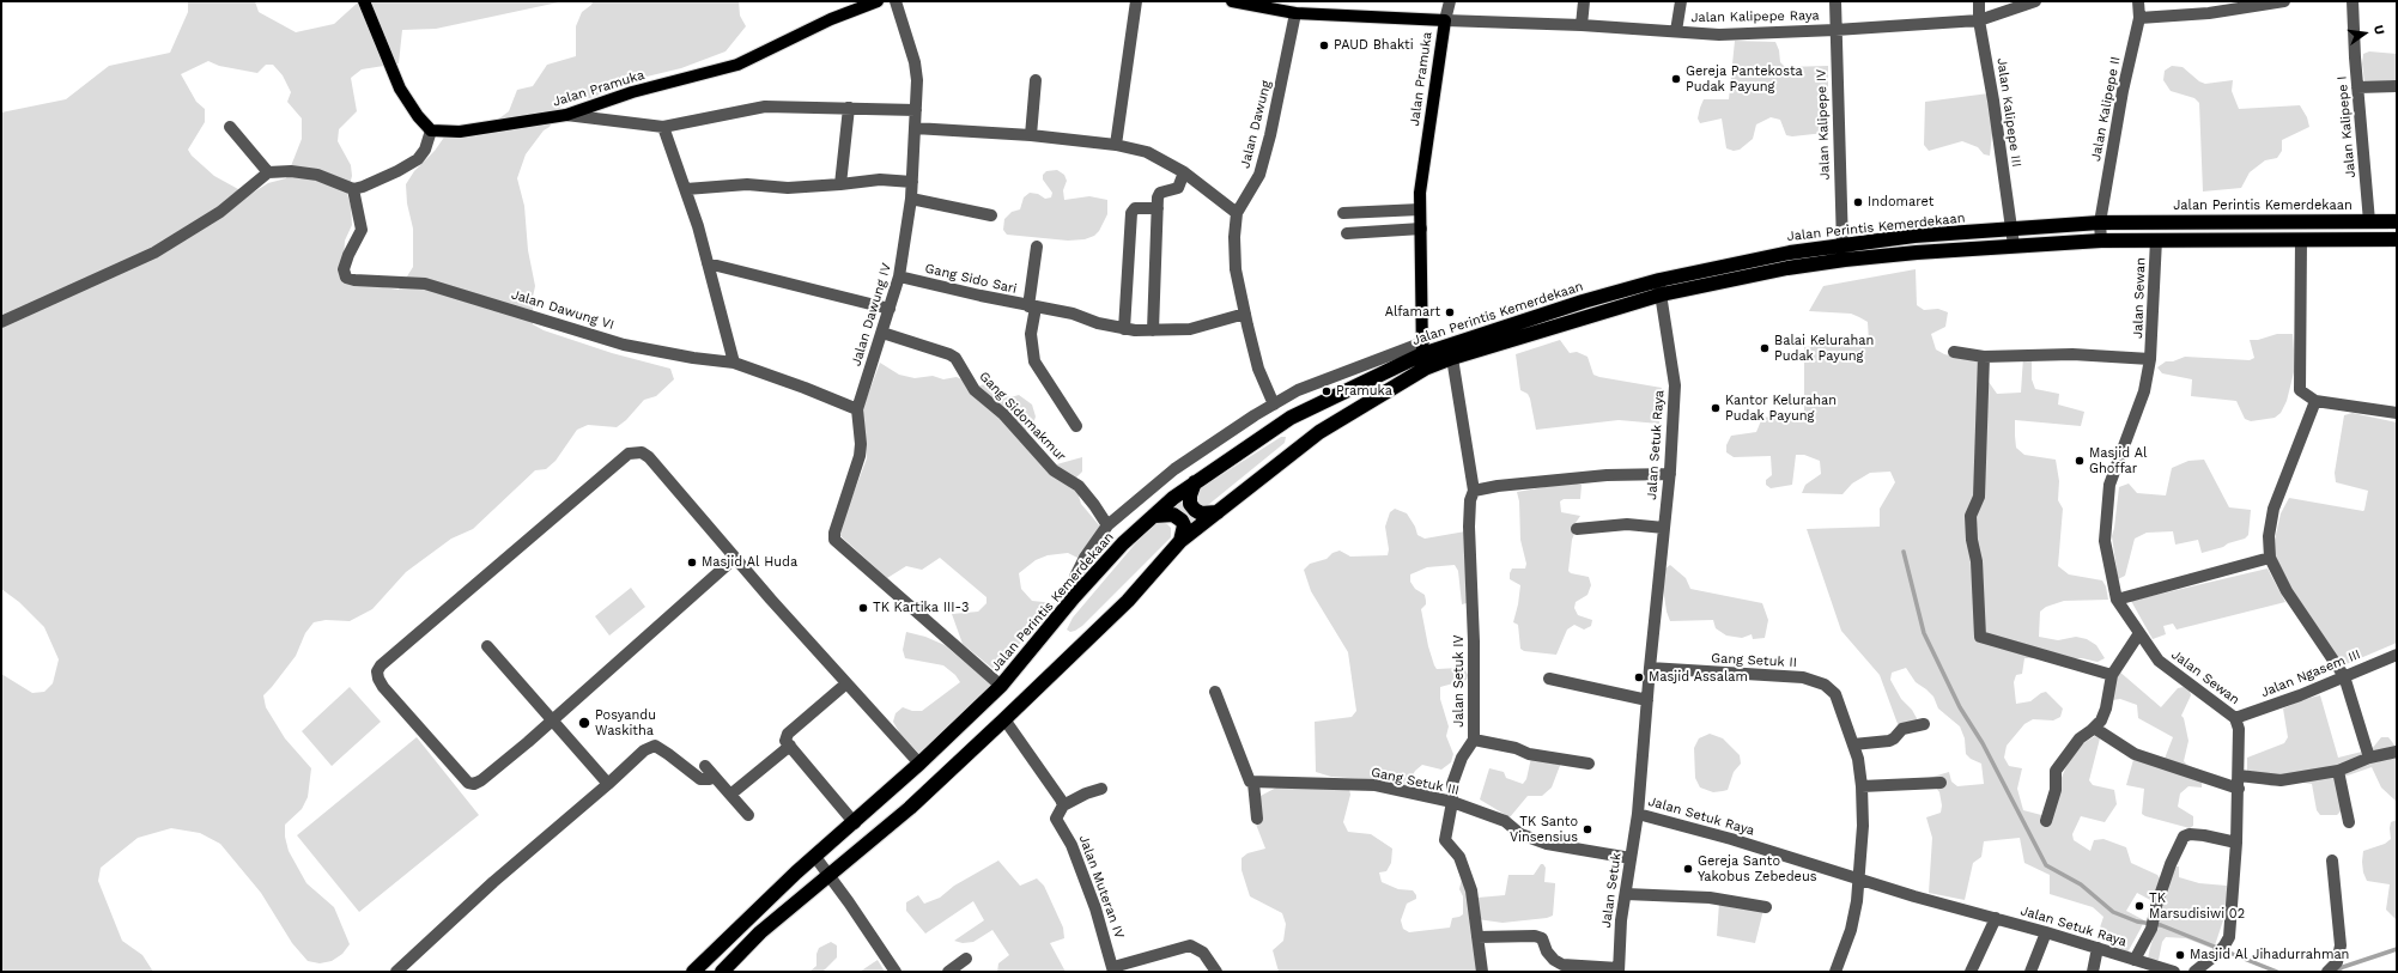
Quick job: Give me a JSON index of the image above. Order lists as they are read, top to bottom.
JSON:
{
  "streets": {
    "highway": ["Jalan Perintis Kemerdekaan"],
    "main road": ["Jalan Pramuka"],
    "street": [
      "Jalan Kalipepe Raya",
      "Jalan Kalipepe II",
      "Jalan Kalipepe III",
      "Jalan Dawung",
      "Jalan Kalipepe IV",
      "Jalan Kalipepe I",
      "Gang Sido Sari",
      "Jalan Sewan",
      "Jalan Dawung VI",
      "Jalan Dawung IV",
      "Gang Sidomakmur",
      "Jalan Setuk Raya",
      "Gang Setuk II",
      "Jalan Ngasem III",
      "Jalan Setuk IV",
      "Gang Setuk III",
      "Jalan Muteran IV",
      "Jalan Setuk"
    ]
  },
  "crossings": [
    ["Jalan Kalipepe Raya", "Jalan Pramuka"],
    ["Jalan Kalipepe Raya", "Jalan Kalipepe III"],
    ["Jalan Kalipepe Raya", "Jalan Kalipepe IV"],
    ["Jalan Pramuka", "Jalan Dawung"],
    ["Jalan Pramuka", "Jalan Perintis Kemerdekaan"],
    ["Jalan Kalipepe II", "Jalan Perintis Kemerdekaan"],
    ["Jalan Kalipepe III", "Jalan Perintis Kemerdekaan"],
    ["Jalan Dawung", "Gang Sido Sari"],
    ["Jalan Kalipepe IV", "Jalan Perintis Kemerdekaan"],
    ["Jalan Kalipepe I", "Jalan Perintis Kemerdekaan"],
    ["Jalan Perintis Kemerdekaan", "Jalan Sewan"],
    ["Jalan Perintis Kemerdekaan", "Jalan Setuk Raya"],
    ["Jalan Perintis Kemerdekaan", "Jalan Setuk IV"],
    ["Gang Sido Sari", "Jalan Dawung IV"],
    ["Jalan Sewan", "Jalan Ngasem III"],
    ["Jalan Dawung VI", "Jalan Dawung IV"],
    ["Jalan Dawung IV", "Gang Sidomakmur"],
    ["Jalan Setuk Raya", "Gang Setuk II"],
    ["Jalan Setuk Raya", "Jalan Setuk"],
    ["Jalan Setuk IV", "Gang Setuk III"],
    ["Gang Setuk III", "Jalan Setuk"]
  ],
  "places": [
    "PAUD Bhakti",
    "Gereja Pantekosta Pudak Payung",
    "Indomaret",
    "Alfamart",
    "Balai Kelurahan Pudak Payung",
    "Pramuka",
    "Kantor Kelurahan Pudak Payung",
    "Masjid Al Ghoffar",
    "Masjid Al Huda",
    "TK Kartika III-3",
    "Masjid Assalam",
    "Posyandu Waskitha",
    "TK Santo Vinsensius",
    "Gereja Santo Yakobus Zebedeus",
    "TK Marsudisiwi 02",
    "Masjid Al Jihadurrahman"
  ],
  "north": "right"
}
